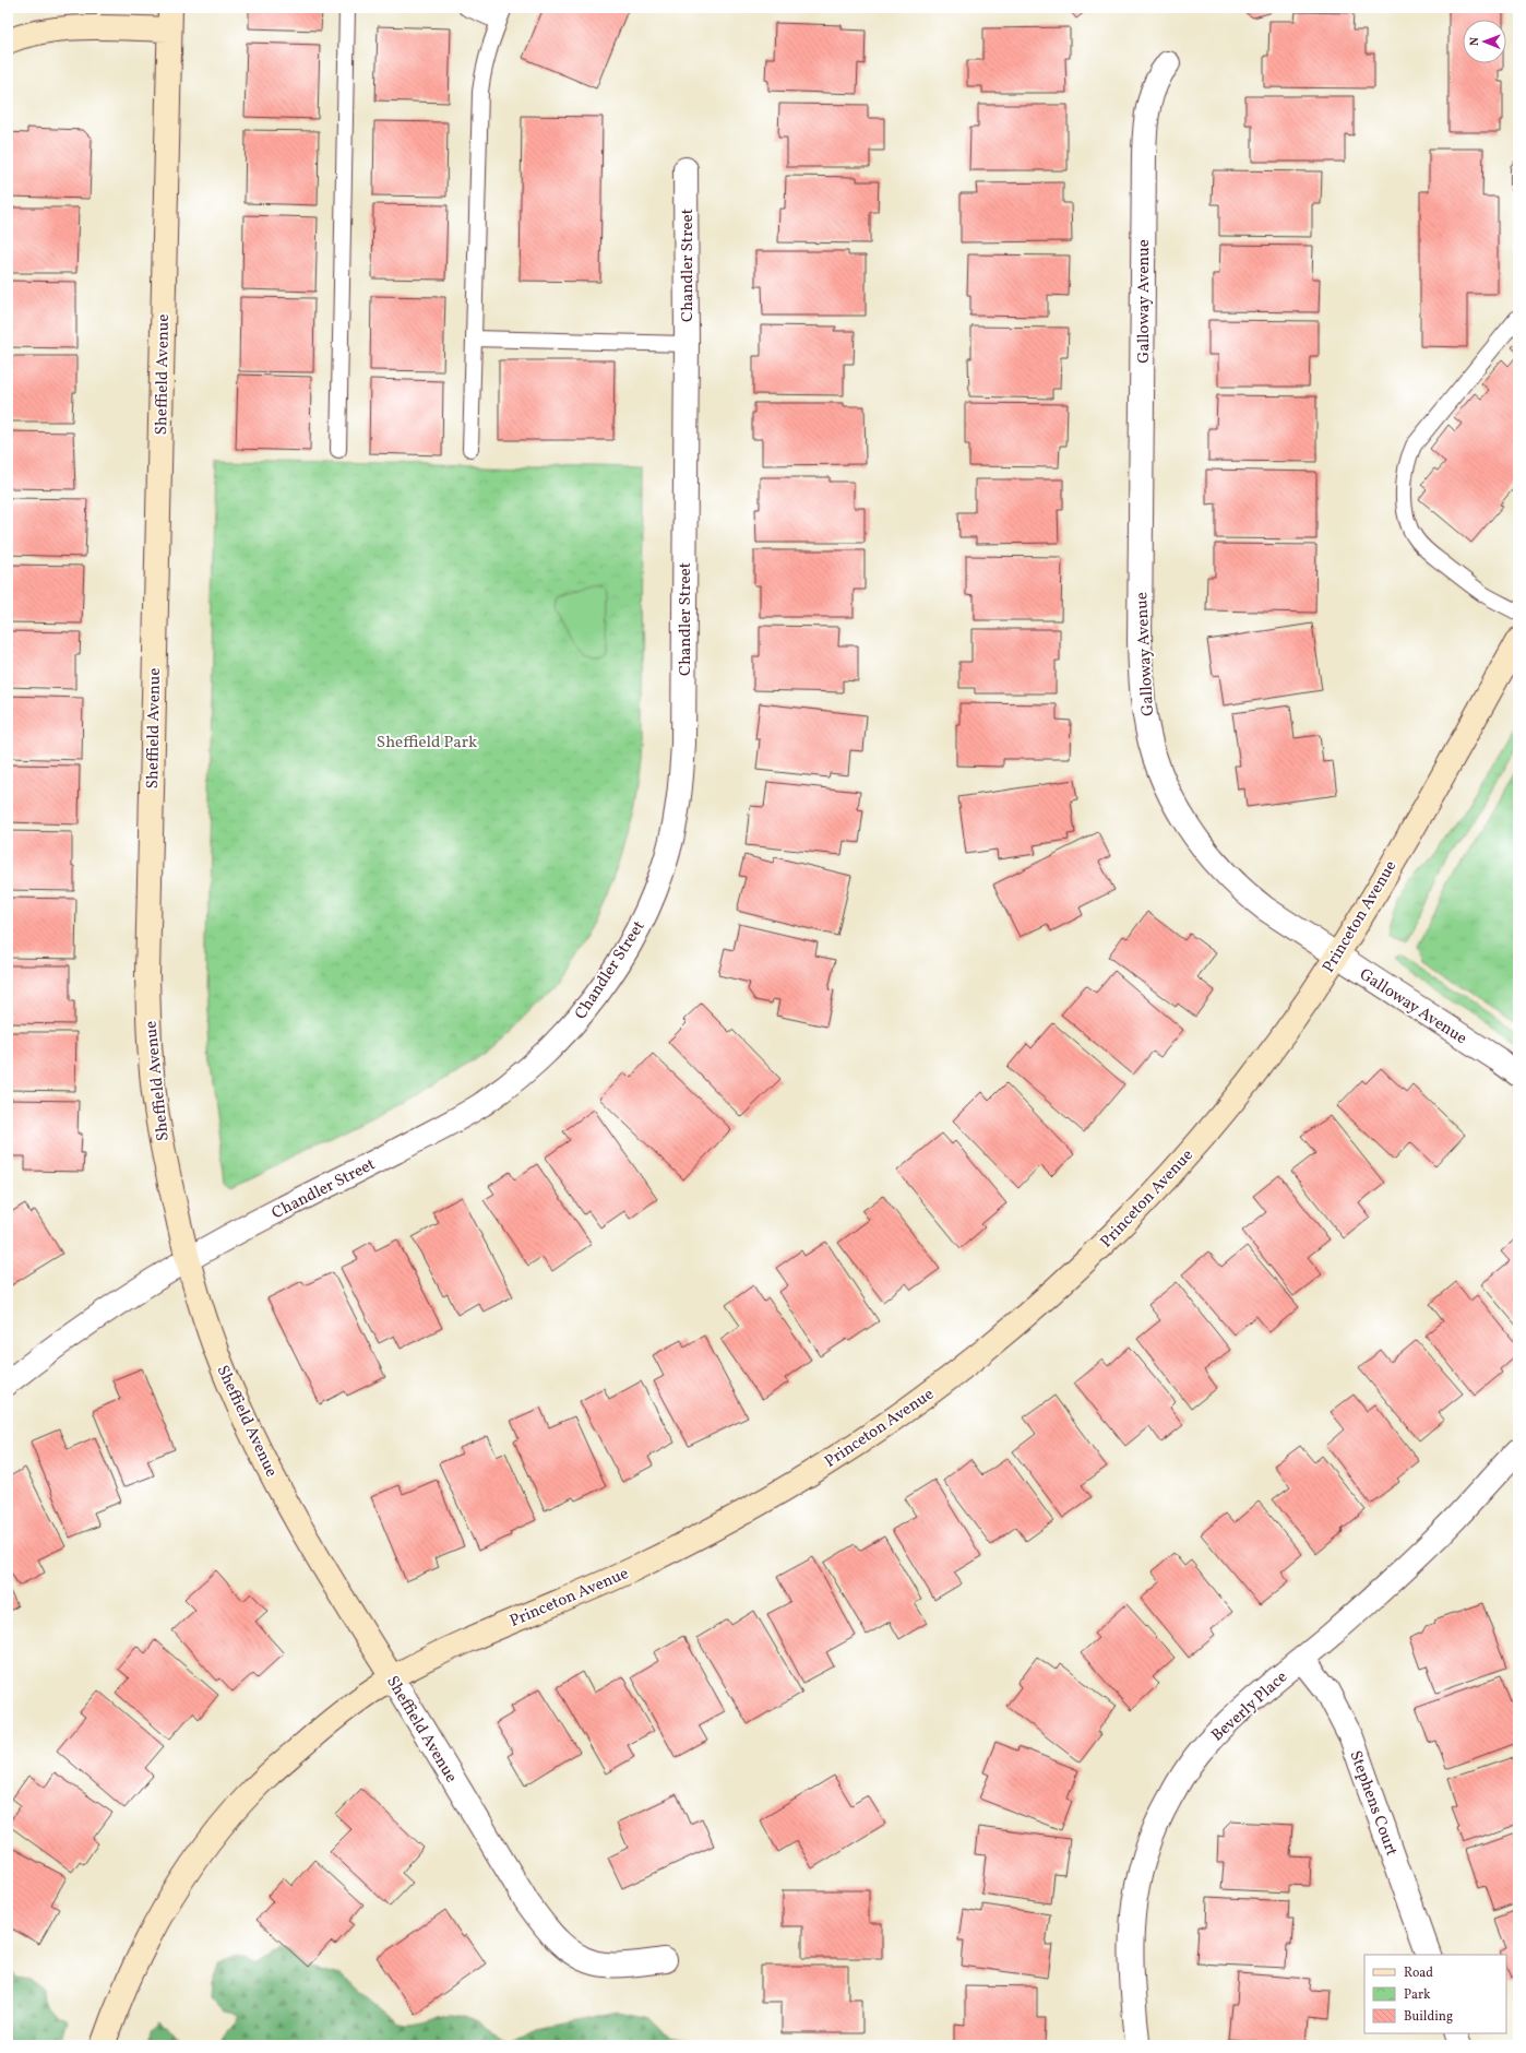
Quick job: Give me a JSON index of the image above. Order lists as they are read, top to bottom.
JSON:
{
  "streets": {
    "street": [
      "Chandler Street",
      "Galloway Avenue",
      "Sheffield Avenue",
      "Princeton Avenue",
      "Beverly Place",
      "Stephens Court"
    ]
  },
  "crossings": [
    ["Chandler Street", "Sheffield Avenue"],
    ["Galloway Avenue", "Princeton Avenue"],
    ["Sheffield Avenue", "Princeton Avenue"],
    ["Beverly Place", "Stephens Court"]
  ],
  "parks": ["Sheffield Park"],
  "legend": ["Road", "Park", "Building"],
  "north": "left"
}
